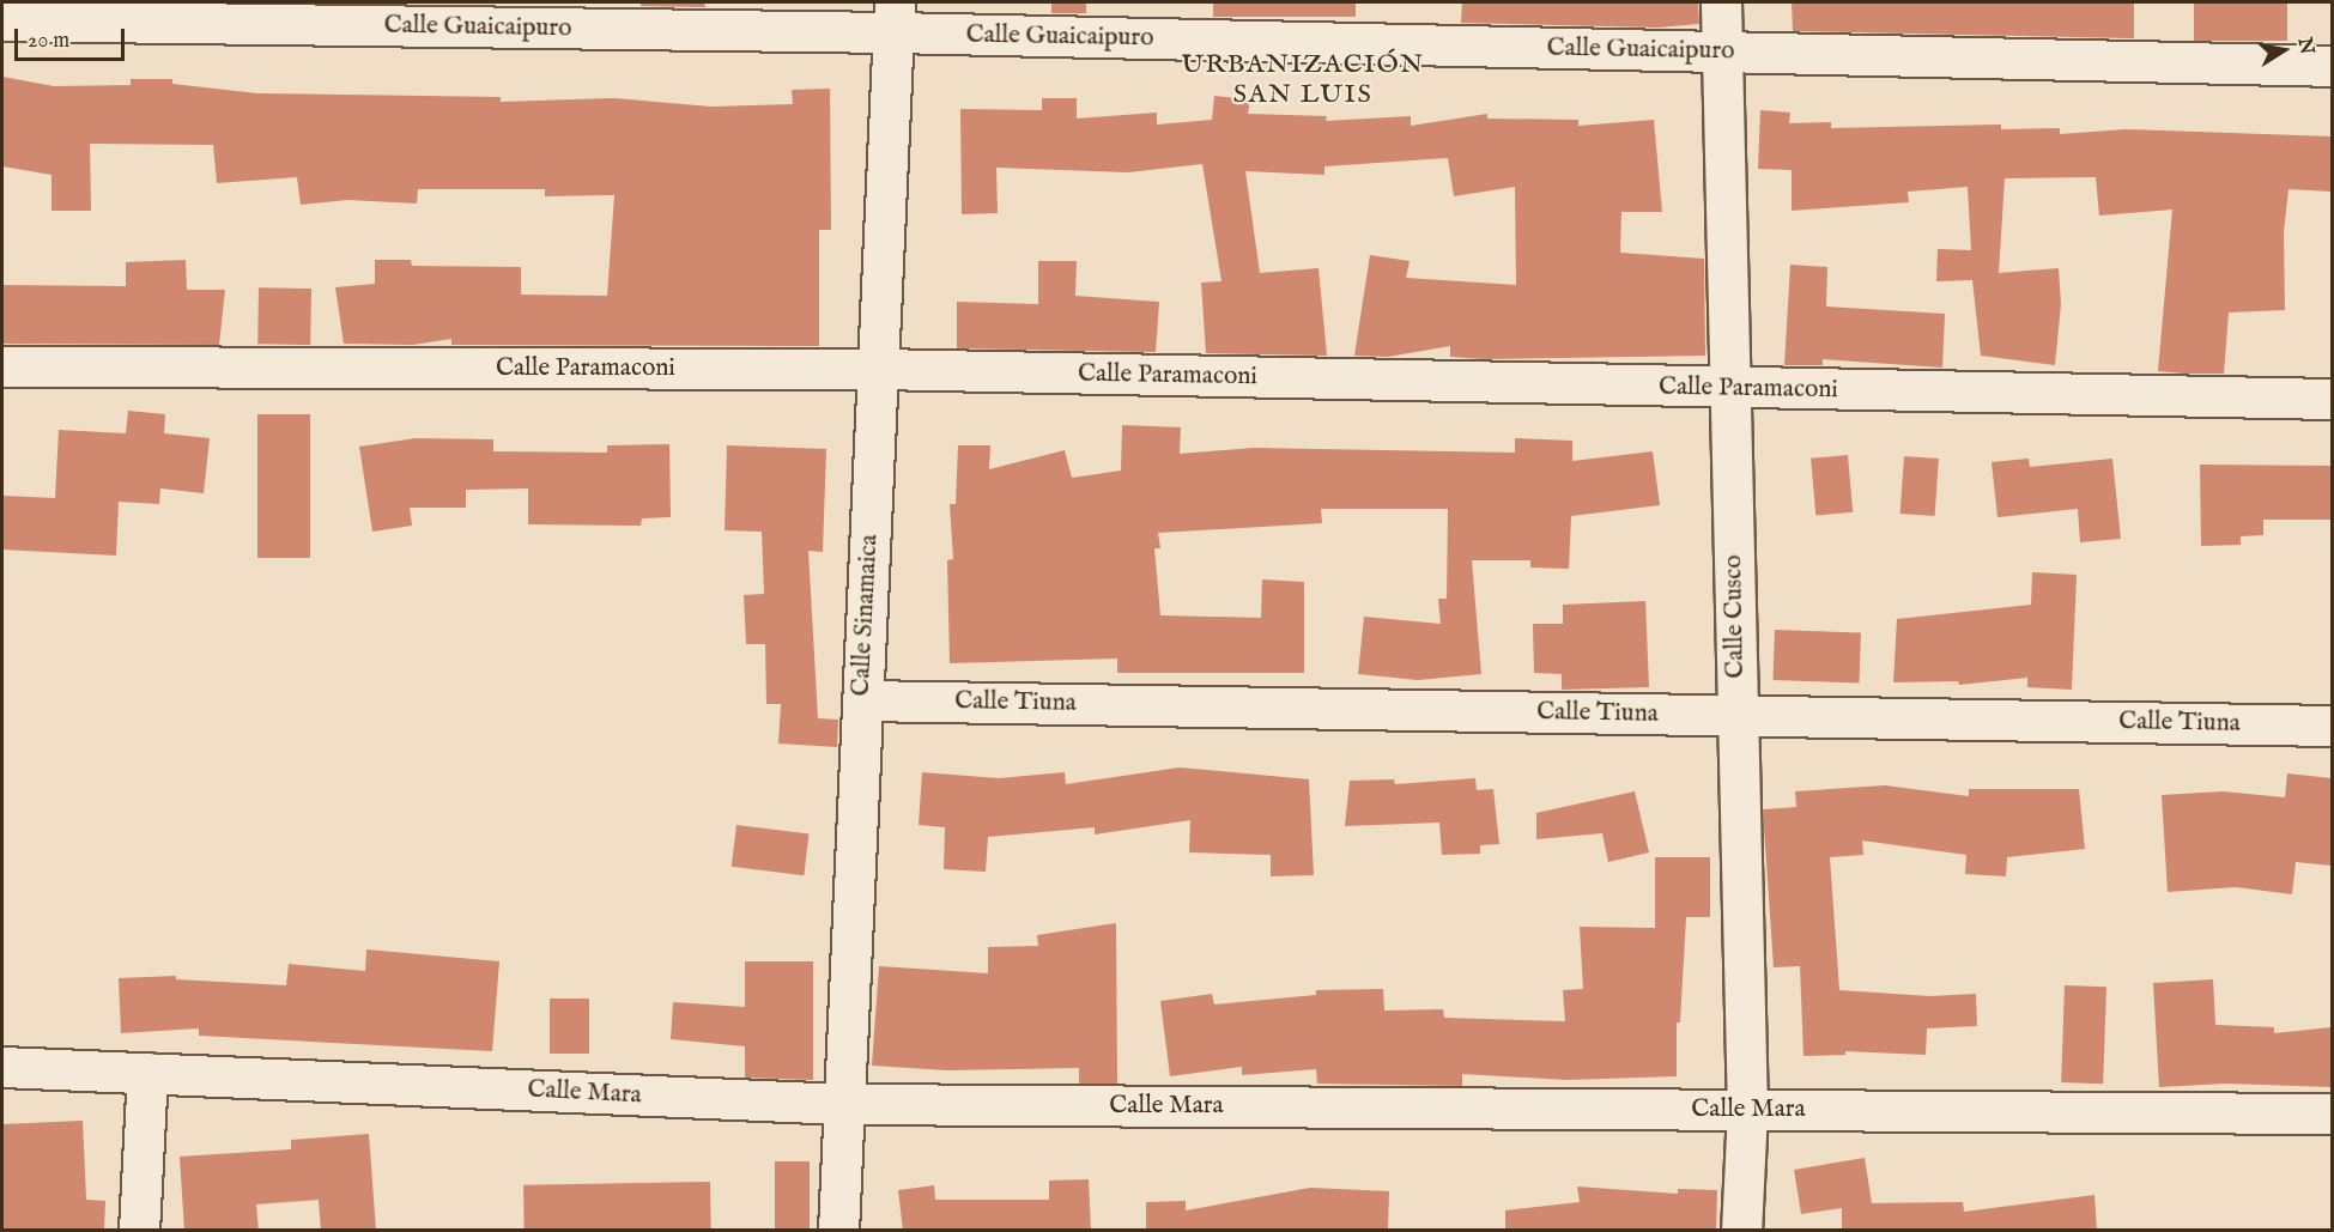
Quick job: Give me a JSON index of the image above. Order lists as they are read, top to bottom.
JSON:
{
  "streets": {
    "street": [
      "Calle Guaicaipuro",
      "Calle Paramaconi",
      "Calle Sinamaica",
      "Calle Cusco",
      "Calle Tiuna",
      "Calle Mara"
    ]
  },
  "crossings": [
    ["Calle Guaicaipuro", "Calle Sinamaica"],
    ["Calle Guaicaipuro", "Calle Cusco"],
    ["Calle Paramaconi", "Calle Sinamaica"],
    ["Calle Paramaconi", "Calle Cusco"],
    ["Calle Sinamaica", "Calle Tiuna"],
    ["Calle Sinamaica", "Calle Mara"],
    ["Calle Cusco", "Calle Tiuna"],
    ["Calle Cusco", "Calle Mara"]
  ],
  "districts": ["URBANIZACIÓN SAN LUIS"],
  "scale_bar": "20 m",
  "north": "right"
}
